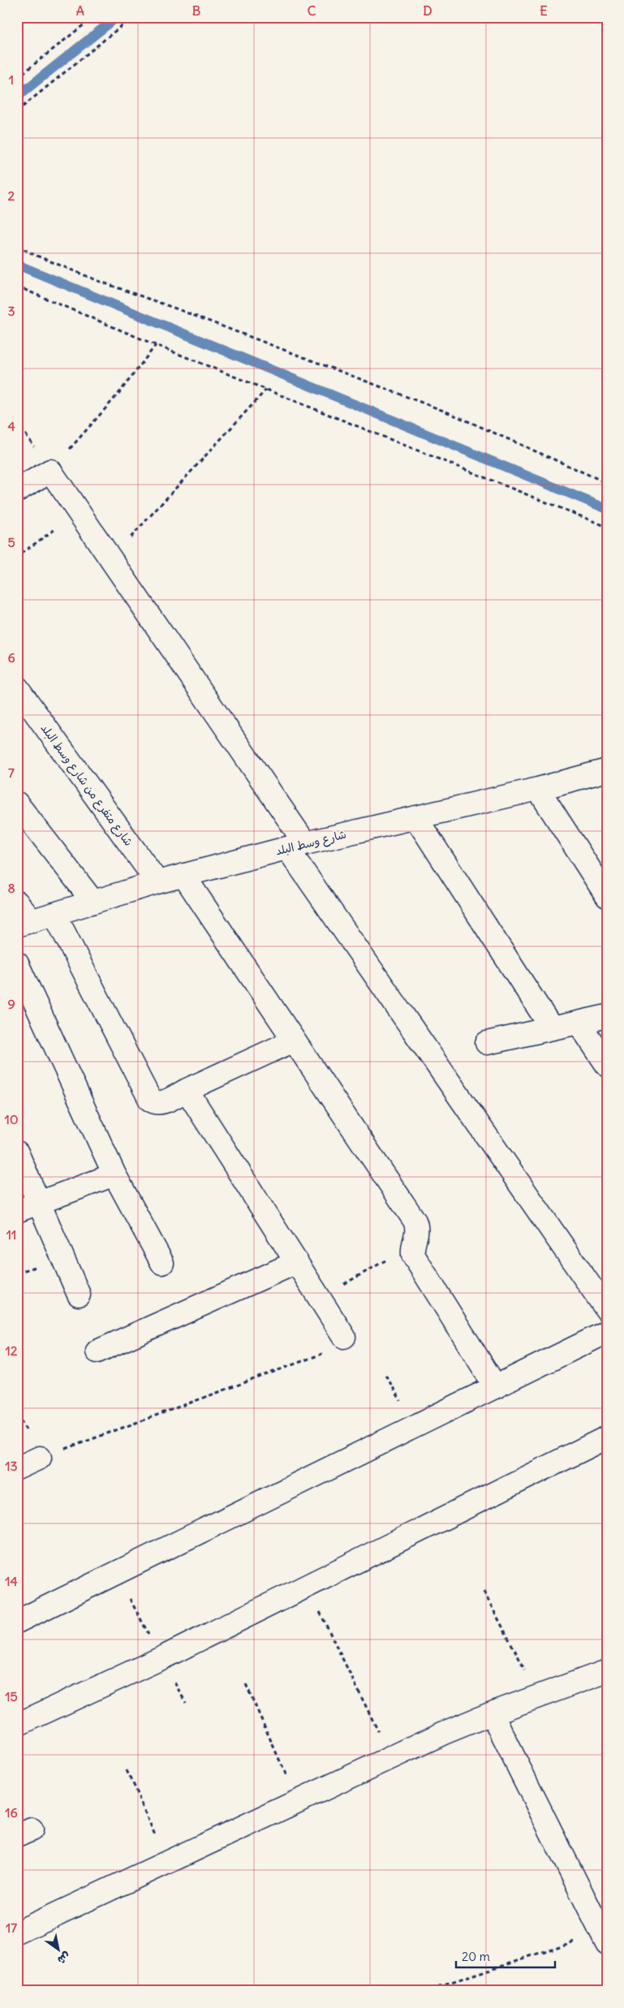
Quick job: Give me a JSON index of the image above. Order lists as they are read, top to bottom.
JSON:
{
  "streets": {
    "street": ["شارع متفرع من شارع وسط البلد", "شارع وسط البلد"]
  },
  "crossings": [
    ["شارع متفرع من شارع وسط البلد", "شارع وسط البلد"]
  ],
  "scale_bar": "20 m",
  "north": "bottom right",
  "grid": {
    "columns": [
      "A",
      "B",
      "C",
      "D",
      "E"
    ],
    "rows": [
      "1",
      "2",
      "3",
      "4",
      "5",
      "6",
      "7",
      "8",
      "9",
      "10",
      "11",
      "12",
      "13",
      "14",
      "15",
      "16",
      "17"
    ]
  }
}
